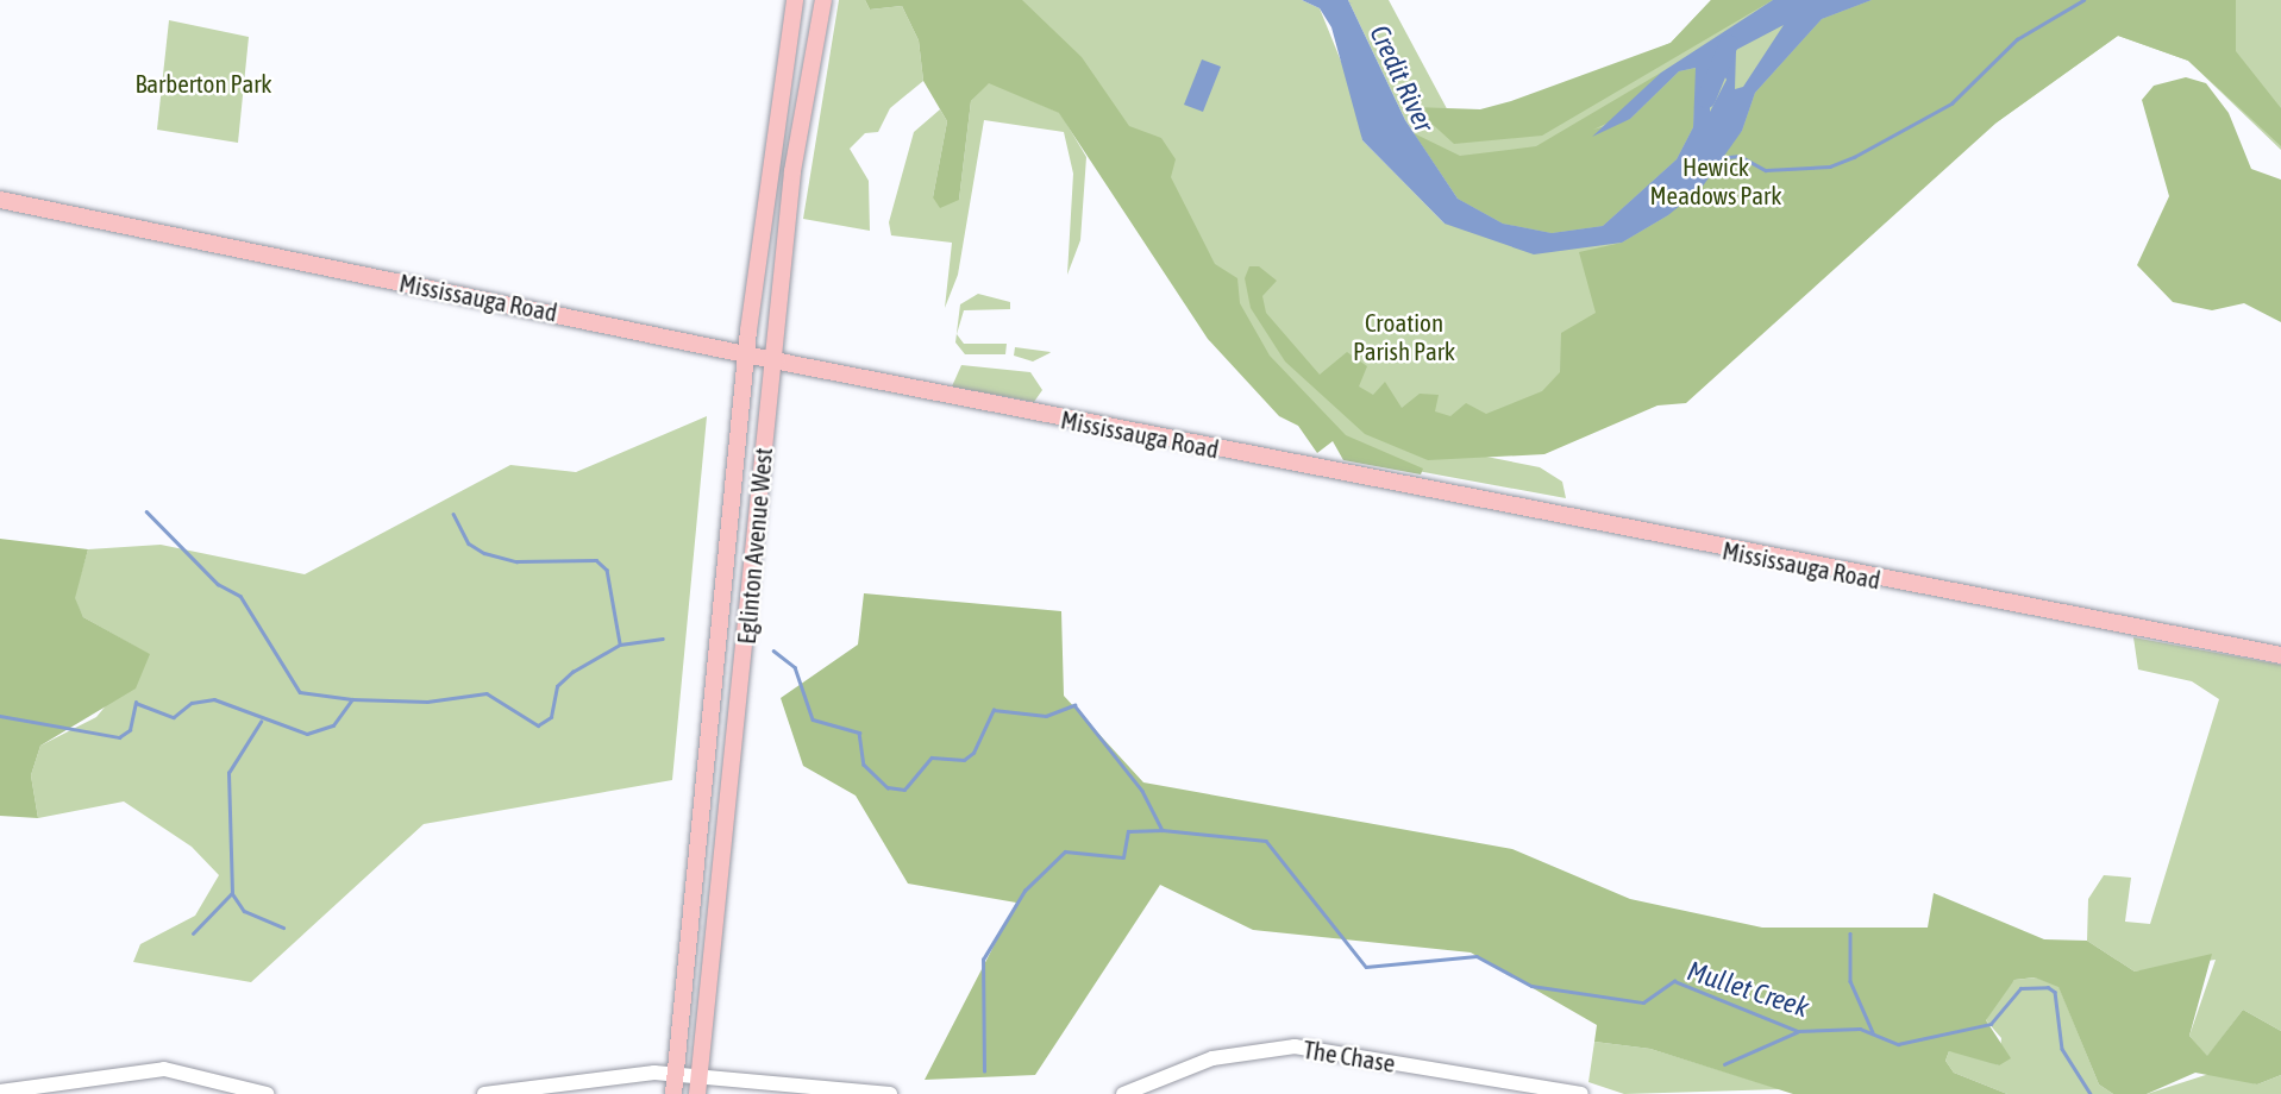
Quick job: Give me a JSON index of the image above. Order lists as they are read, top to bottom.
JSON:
{
  "streets": {
    "main road": ["Mississauga Road", "Eglinton Avenue West"],
    "street": ["The Chase"]
  },
  "crossings": [
    ["Mississauga Road", "Eglinton Avenue West"]
  ],
  "water": ["Credit River", "Mullet Creek"],
  "parks": ["Barberton Park", "Hewick Meadows Park", "Croation Parish Park"]
}
